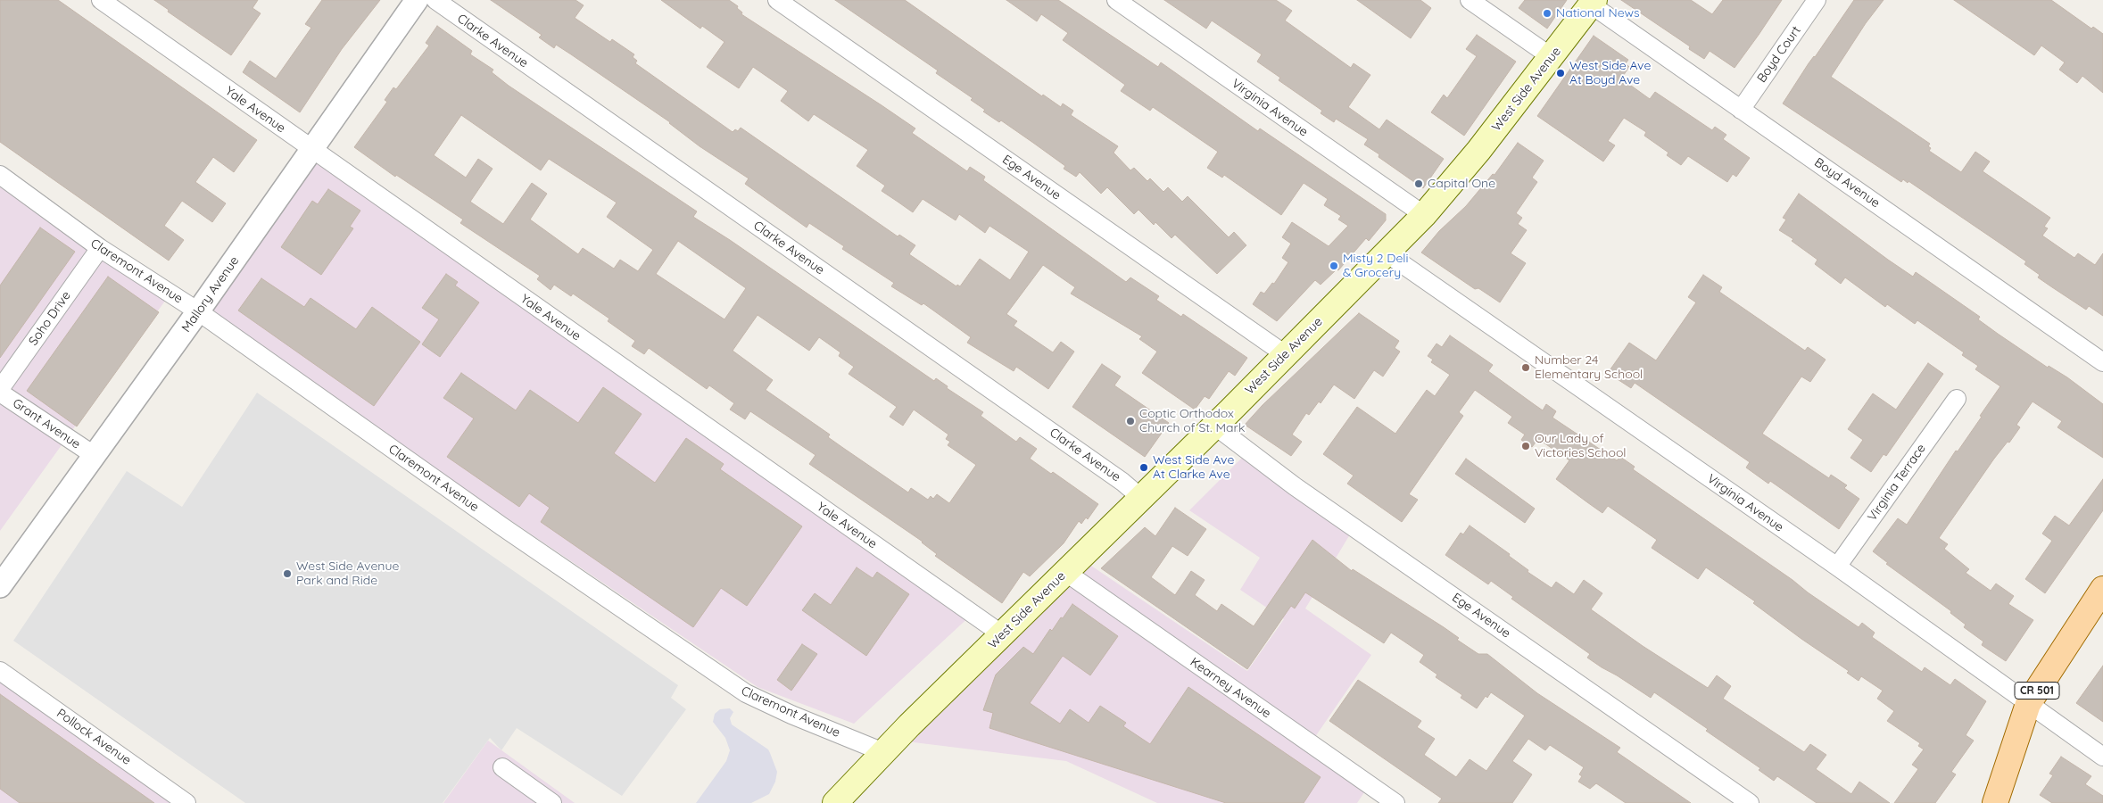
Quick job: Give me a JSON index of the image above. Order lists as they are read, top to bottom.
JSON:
{
  "streets": {
    "main road": ["West Side Avenue", "CR 501"],
    "street": [
      "Clarke Avenue",
      "Boyd Court",
      "Virginia Avenue",
      "Yale Avenue",
      "Ege Avenue",
      "Boyd Avenue",
      "Claremont Avenue",
      "Mallory Avenue",
      "Soho Drive",
      "Grant Avenue",
      "Virginia Terrace",
      "Kearney Avenue",
      "Pollock Avenue"
    ]
  },
  "crossings": [
    ["Clarke Avenue", "West Side Avenue"],
    ["Boyd Court", "Boyd Avenue"],
    ["West Side Avenue", "Virginia Avenue"],
    ["West Side Avenue", "Yale Avenue"],
    ["West Side Avenue", "Ege Avenue"],
    ["West Side Avenue", "Boyd Avenue"],
    ["West Side Avenue", "Claremont Avenue"],
    ["West Side Avenue", "Kearney Avenue"],
    ["Virginia Avenue", "Virginia Terrace"],
    ["Virginia Avenue", "CR 501"],
    ["Yale Avenue", "Mallory Avenue"],
    ["Claremont Avenue", "Mallory Avenue"],
    ["Claremont Avenue", "Soho Drive"],
    ["Mallory Avenue", "Grant Avenue"]
  ],
  "places": [
    "National News",
    "West Side Ave At Boyd Ave",
    "Capital One",
    "Misty 2 Deli & Grocery",
    "Number 24 Elementary School",
    "Coptic Orthodox Church of St. Mark",
    "Our Lady of Victories School",
    "West Side Ave At Clarke Ave",
    "West Side Avenue Park and Ride"
  ]
}
